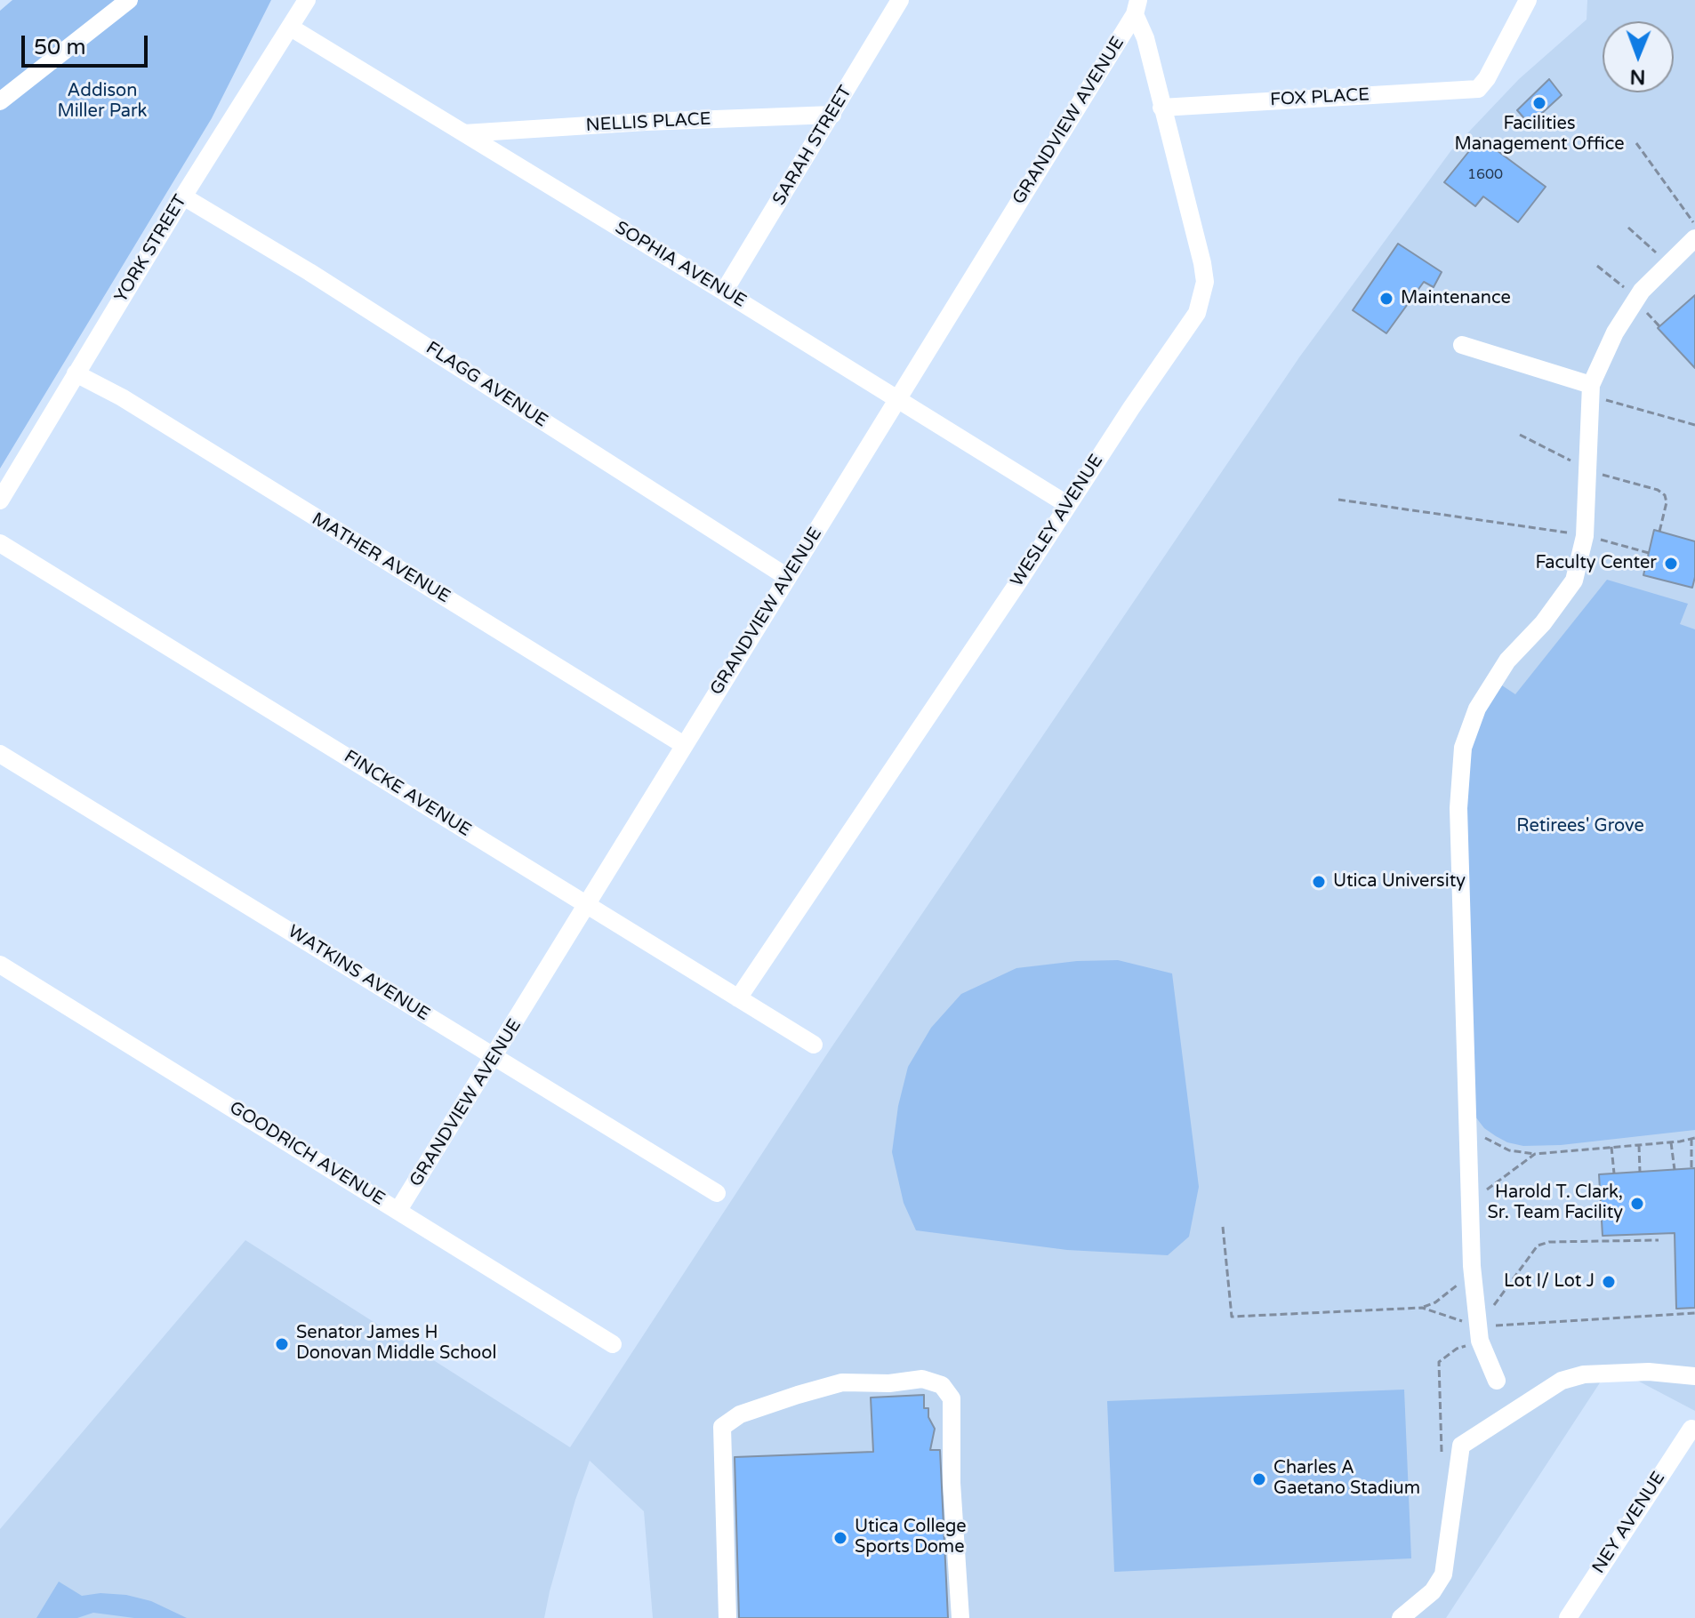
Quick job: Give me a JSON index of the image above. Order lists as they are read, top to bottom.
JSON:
{
  "streets": {
    "street": [
      "FOX PLACE",
      "GRANDVIEW AVENUE",
      "NELLIS PLACE",
      "SARAH STREET",
      "YORK STREET",
      "SOPHIA AVENUE",
      "FLAGG AVENUE",
      "WESLEY AVENUE",
      "MATHER AVENUE",
      "FINCKE AVENUE",
      "WATKINS AVENUE",
      "GOODRICH AVENUE",
      "NEY AVENUE"
    ]
  },
  "crossings": [
    ["FOX PLACE", "WESLEY AVENUE"],
    ["GRANDVIEW AVENUE", "SOPHIA AVENUE"],
    ["GRANDVIEW AVENUE", "FLAGG AVENUE"],
    ["GRANDVIEW AVENUE", "WESLEY AVENUE"],
    ["GRANDVIEW AVENUE", "MATHER AVENUE"],
    ["GRANDVIEW AVENUE", "FINCKE AVENUE"],
    ["GRANDVIEW AVENUE", "WATKINS AVENUE"],
    ["GRANDVIEW AVENUE", "GOODRICH AVENUE"],
    ["NELLIS PLACE", "SARAH STREET"],
    ["NELLIS PLACE", "SOPHIA AVENUE"],
    ["SARAH STREET", "SOPHIA AVENUE"],
    ["YORK STREET", "SOPHIA AVENUE"],
    ["YORK STREET", "FLAGG AVENUE"],
    ["YORK STREET", "MATHER AVENUE"],
    ["SOPHIA AVENUE", "WESLEY AVENUE"],
    ["WESLEY AVENUE", "FINCKE AVENUE"]
  ],
  "parks": ["Addison Miller Park", "Retirees' Grove"],
  "places": [
    "Facilities Management Office",
    "Maintenance",
    "Faculty Center",
    "Utica University",
    "Harold T. Clark, Sr. Team Facility",
    "Lot I/ Lot J",
    "Senator James H Donovan Middle School",
    "Charles A Gaetano Stadium",
    "Utica College Sports Dome"
  ],
  "house_numbers": ["1600"],
  "scale_bar": "50 m",
  "north": "bottom"
}
